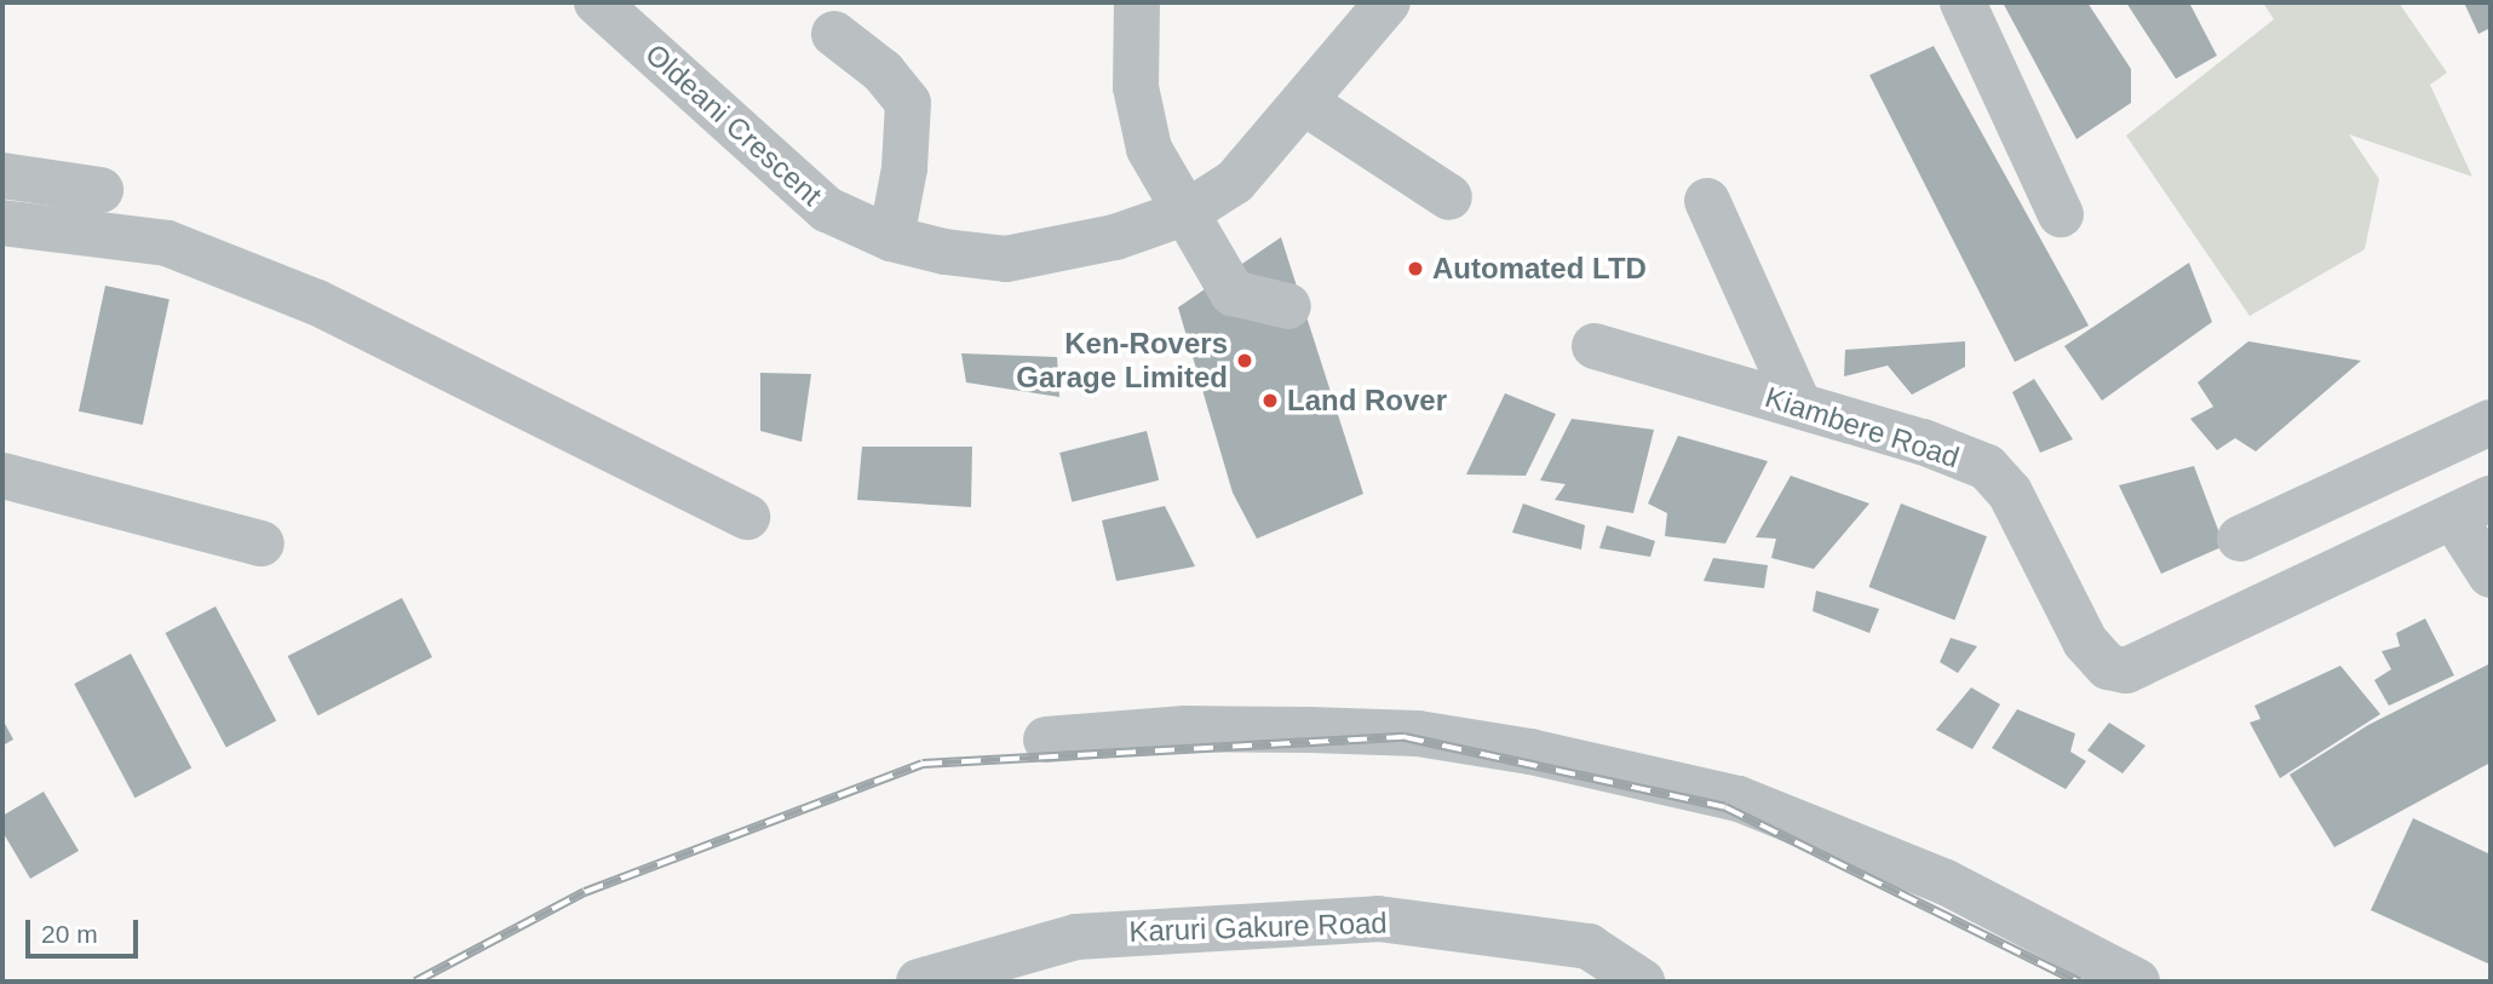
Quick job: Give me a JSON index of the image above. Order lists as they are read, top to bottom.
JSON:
{
  "streets": {
    "street": ["Oldeani Crescent", "Kiambere Road", "Karuri Gakure Road"]
  },
  "places": ["Automated LTD", "Ken-Rovers Garage Limited", "Land Rover"],
  "scale_bar": "20 m"
}
